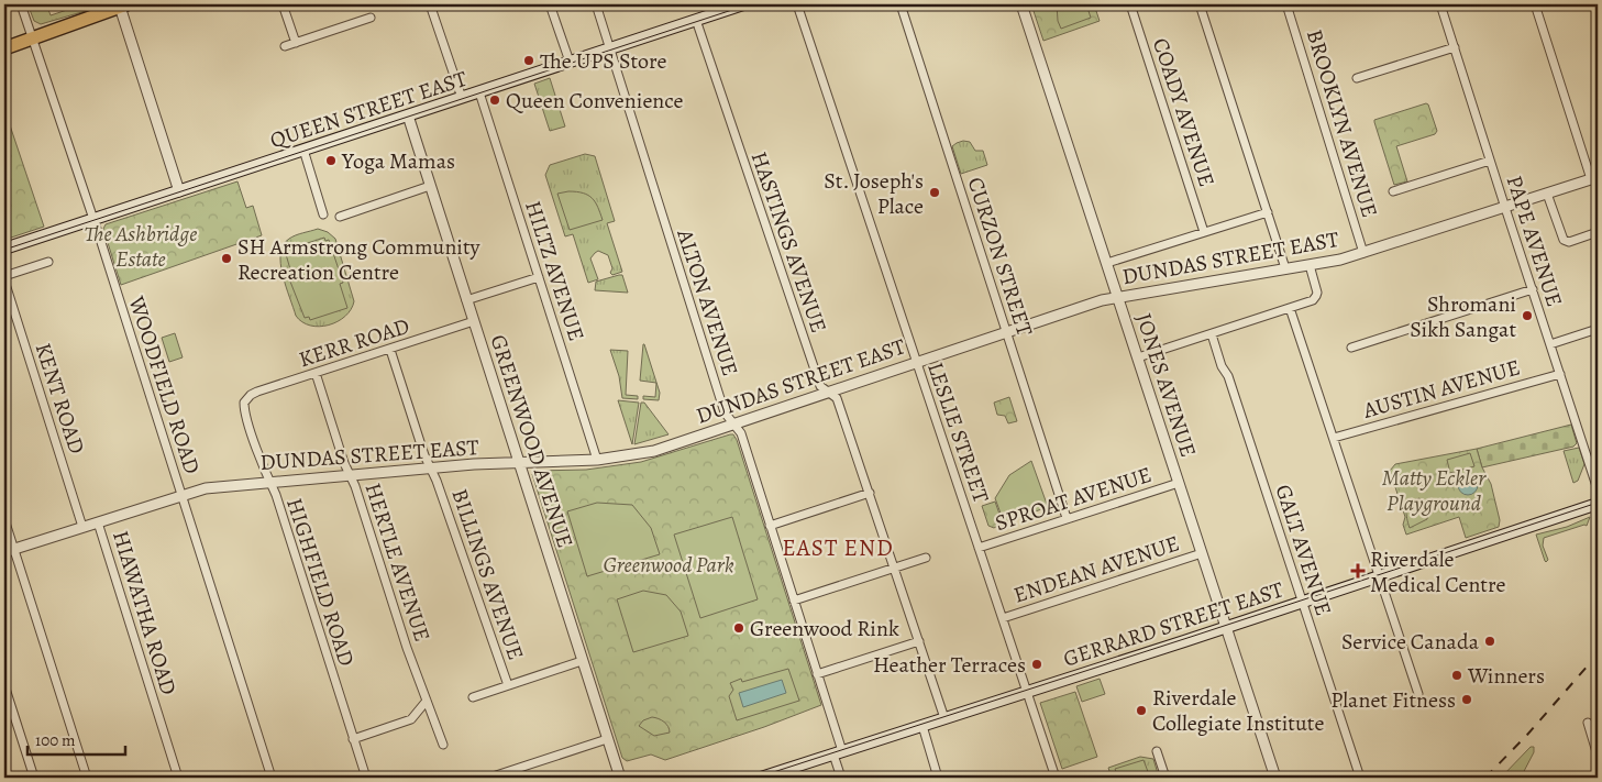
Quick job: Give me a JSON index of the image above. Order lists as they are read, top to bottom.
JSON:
{
  "streets": {
    "main road": ["QUEEN STREET EAST", "GERRARD STREET EAST"],
    "street": [
      "COADY AVENUE",
      "BROOKLYN AVENUE",
      "PAPE AVENUE",
      "HASTINGS AVENUE",
      "CURZON STREET",
      "DUNDAS STREET EAST",
      "HILTZ AVENUE",
      "ALTON AVENUE",
      "KERR ROAD",
      "WOODFIELD ROAD",
      "JONES AVENUE",
      "AUSTIN AVENUE",
      "KENT ROAD",
      "LESLIE STREET",
      "GREENWOOD AVENUE",
      "SPROAT AVENUE",
      "GALT AVENUE",
      "HERTLE AVENUE",
      "ENDEAN AVENUE",
      "BILLINGS AVENUE",
      "HIGHFIELD ROAD",
      "HIAWATHA ROAD"
    ]
  },
  "crossings": [
    ["QUEEN STREET EAST", "HASTINGS AVENUE"],
    ["QUEEN STREET EAST", "HILTZ AVENUE"],
    ["QUEEN STREET EAST", "ALTON AVENUE"],
    ["QUEEN STREET EAST", "WOODFIELD ROAD"],
    ["QUEEN STREET EAST", "GREENWOOD AVENUE"],
    ["BROOKLYN AVENUE", "DUNDAS STREET EAST"],
    ["PAPE AVENUE", "DUNDAS STREET EAST"],
    ["PAPE AVENUE", "AUSTIN AVENUE"],
    ["HASTINGS AVENUE", "DUNDAS STREET EAST"],
    ["HASTINGS AVENUE", "GERRARD STREET EAST"],
    ["CURZON STREET", "DUNDAS STREET EAST"],
    ["CURZON STREET", "SPROAT AVENUE"],
    ["DUNDAS STREET EAST", "HILTZ AVENUE"],
    ["DUNDAS STREET EAST", "ALTON AVENUE"],
    ["DUNDAS STREET EAST", "WOODFIELD ROAD"],
    ["DUNDAS STREET EAST", "JONES AVENUE"],
    ["DUNDAS STREET EAST", "KENT ROAD"],
    ["DUNDAS STREET EAST", "LESLIE STREET"],
    ["DUNDAS STREET EAST", "GREENWOOD AVENUE"],
    ["DUNDAS STREET EAST", "HERTLE AVENUE"],
    ["DUNDAS STREET EAST", "BILLINGS AVENUE"],
    ["DUNDAS STREET EAST", "HIGHFIELD ROAD"],
    ["DUNDAS STREET EAST", "HIAWATHA ROAD"],
    ["ALTON AVENUE", "GERRARD STREET EAST"],
    ["KERR ROAD", "GREENWOOD AVENUE"],
    ["KERR ROAD", "HERTLE AVENUE"],
    ["KERR ROAD", "BILLINGS AVENUE"],
    ["KERR ROAD", "HIGHFIELD ROAD"],
    ["JONES AVENUE", "SPROAT AVENUE"],
    ["JONES AVENUE", "ENDEAN AVENUE"],
    ["JONES AVENUE", "GERRARD STREET EAST"],
    ["LESLIE STREET", "SPROAT AVENUE"],
    ["LESLIE STREET", "ENDEAN AVENUE"],
    ["LESLIE STREET", "GERRARD STREET EAST"],
    ["GALT AVENUE", "GERRARD STREET EAST"]
  ],
  "districts": ["EAST END"],
  "parks": ["The Ashbridge Estate", "Matty Eckler Playground", "Greenwood Park"],
  "places": {
    "other": [
      "The UPS Store",
      "Queen Convenience",
      "Yoga Mamas",
      "St. Joseph's Place",
      "SH Armstrong Community Recreation Centre",
      "Shromani Sikh Sangat",
      "Greenwood Rink",
      "Service Canada",
      "Heather Terraces",
      "Winners",
      "Planet Fitness",
      "Riverdale Collegiate Institute"
    ],
    "health": ["Riverdale Medical Centre"]
  },
  "scale_bar": "100 m"
}
